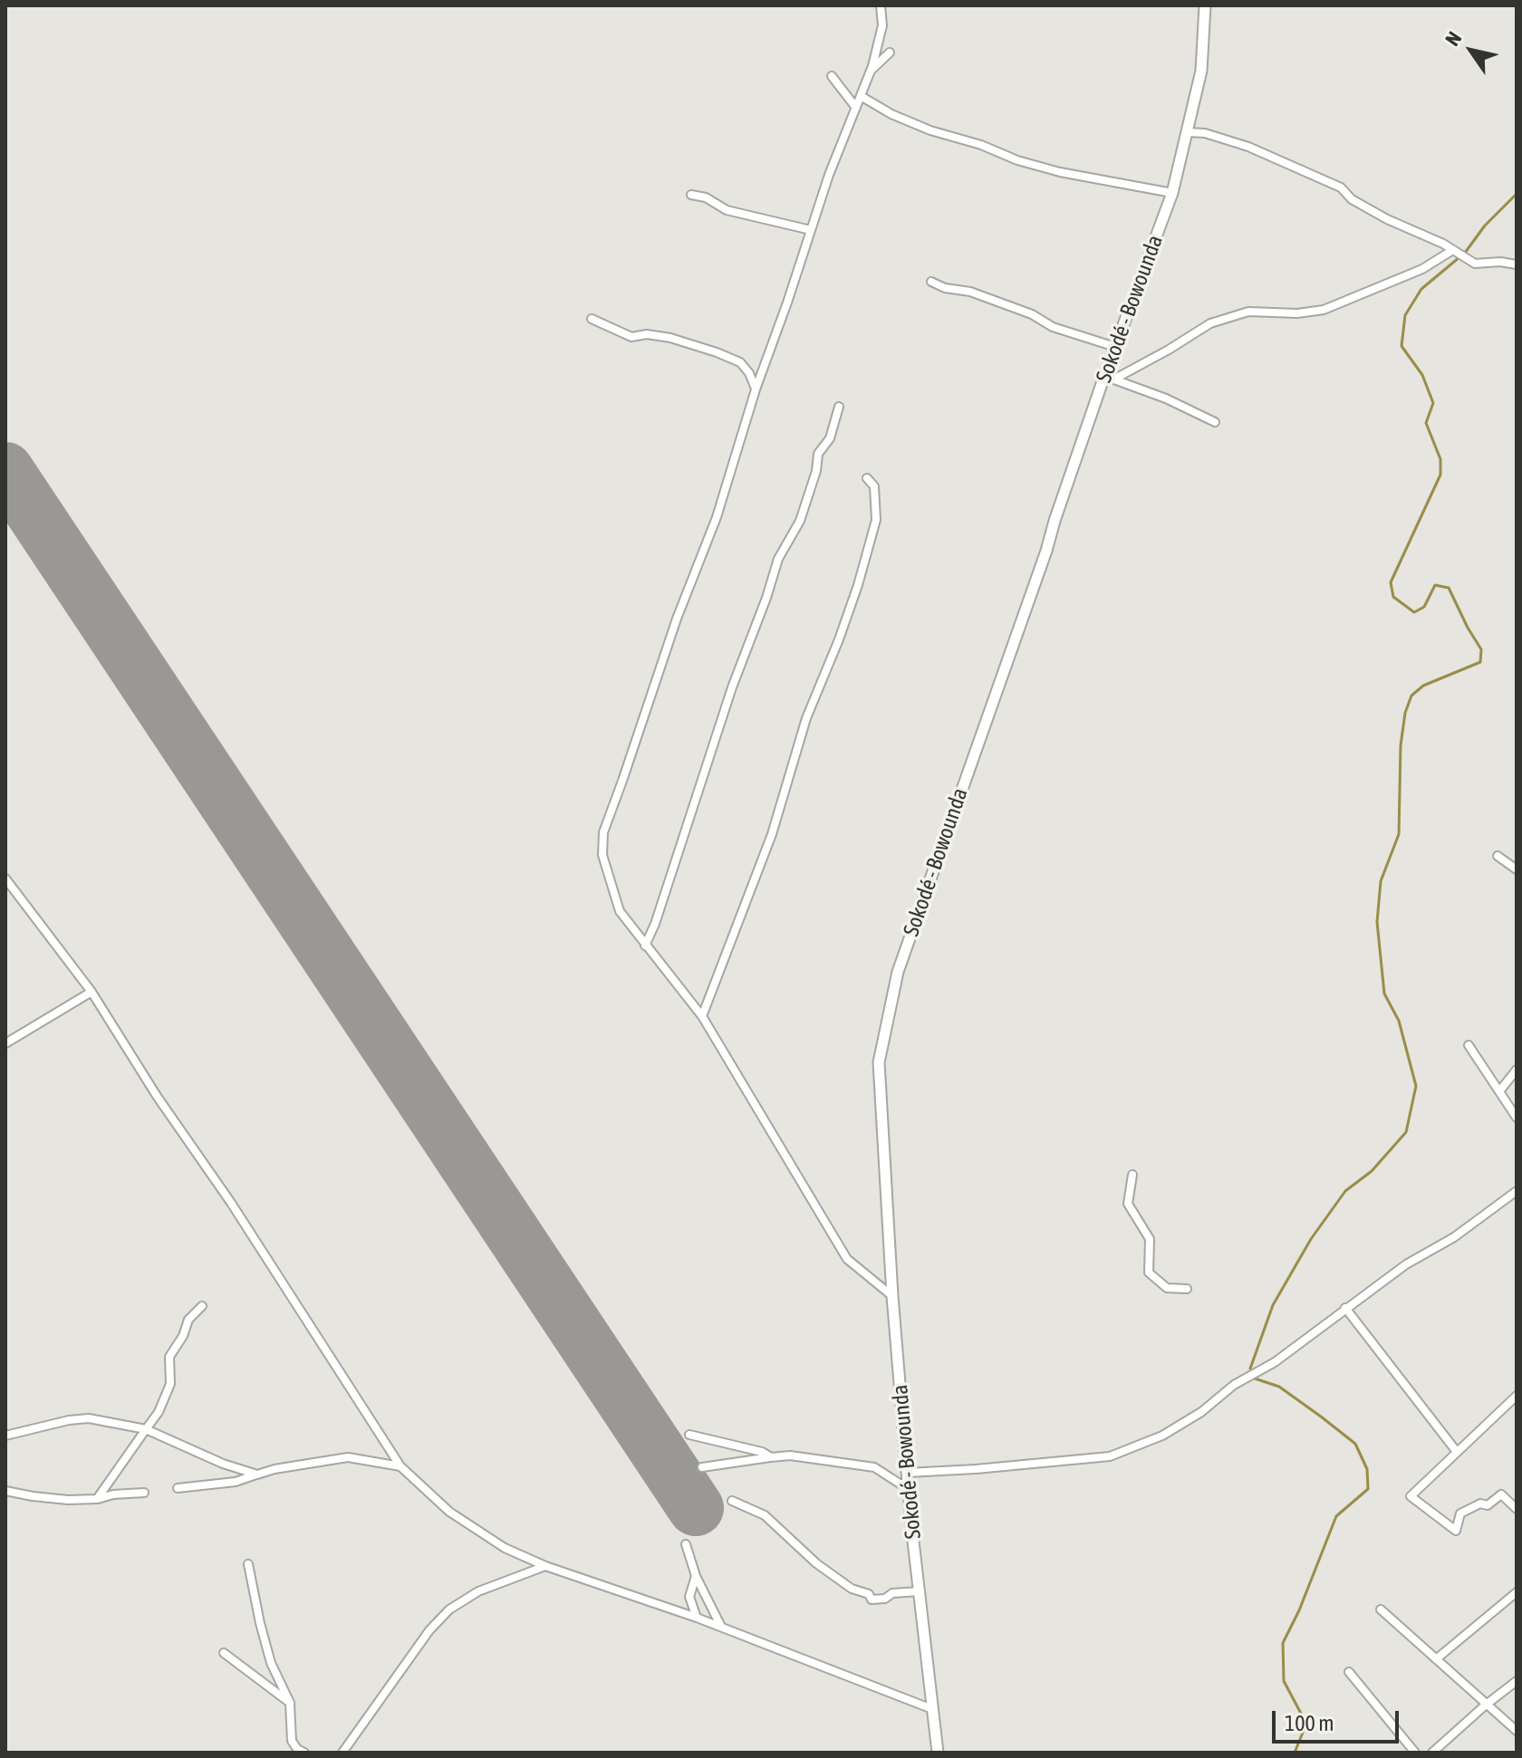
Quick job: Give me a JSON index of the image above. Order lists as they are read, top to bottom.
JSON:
{
  "streets": {
    "main road": ["Sokodé - Bowounda"]
  },
  "scale_bar": "100 m",
  "north": "top left"
}
